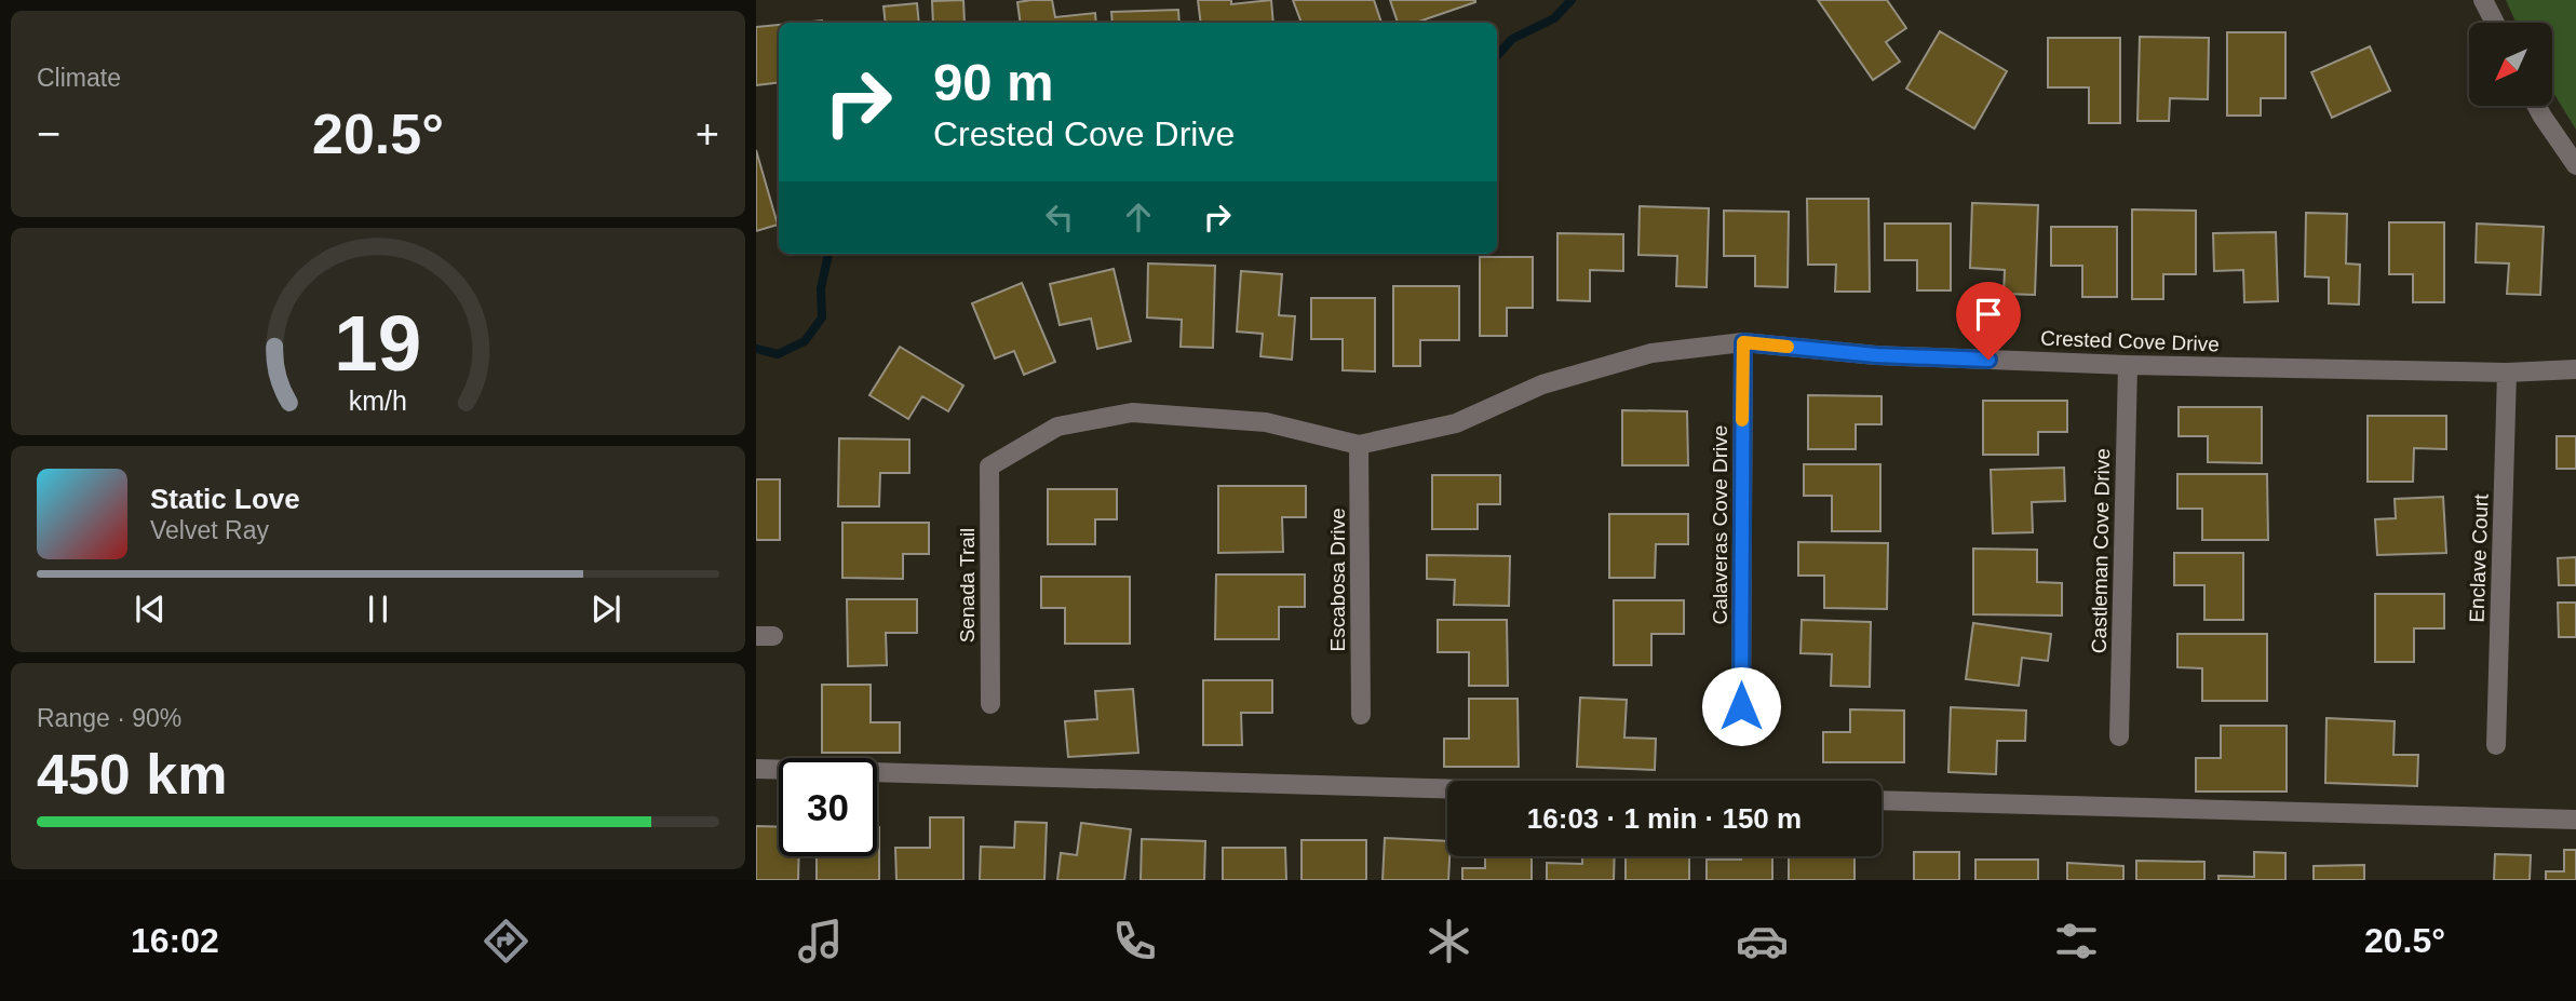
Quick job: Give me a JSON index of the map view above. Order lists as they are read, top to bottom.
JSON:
{
  "streets": {
    "street": [
      "Crested Cove Drive",
      "Calaveras Cove Drive",
      "Castleman Cove Drive",
      "Enclave Court",
      "Escabosa Drive",
      "Senada Trail"
    ]
  },
  "crossings": [
    ["Crested Cove Drive", "Calaveras Cove Drive"],
    ["Crested Cove Drive", "Castleman Cove Drive"],
    ["Crested Cove Drive", "Enclave Court"],
    ["Crested Cove Drive", "Escabosa Drive"],
    ["Crested Cove Drive", "Senada Trail"]
  ],
  "north": "bottom left",
  "page": {
    "tile": [
      "Climate",
      ["Range · 90%", "450 km"]
    ],
    "turn": ["90 m", "Crested Cove Drive"],
    "heat": ["−", "20.5°", "+"],
    "song": ["Static Love", "Velvet Ray"],
    "limit": "30",
    "trip": "16:03 · 1 min · 150 m",
    "tabs": ["16:02", "20.5°"],
    "gauge": ["19", "km/h"]
  }
}
